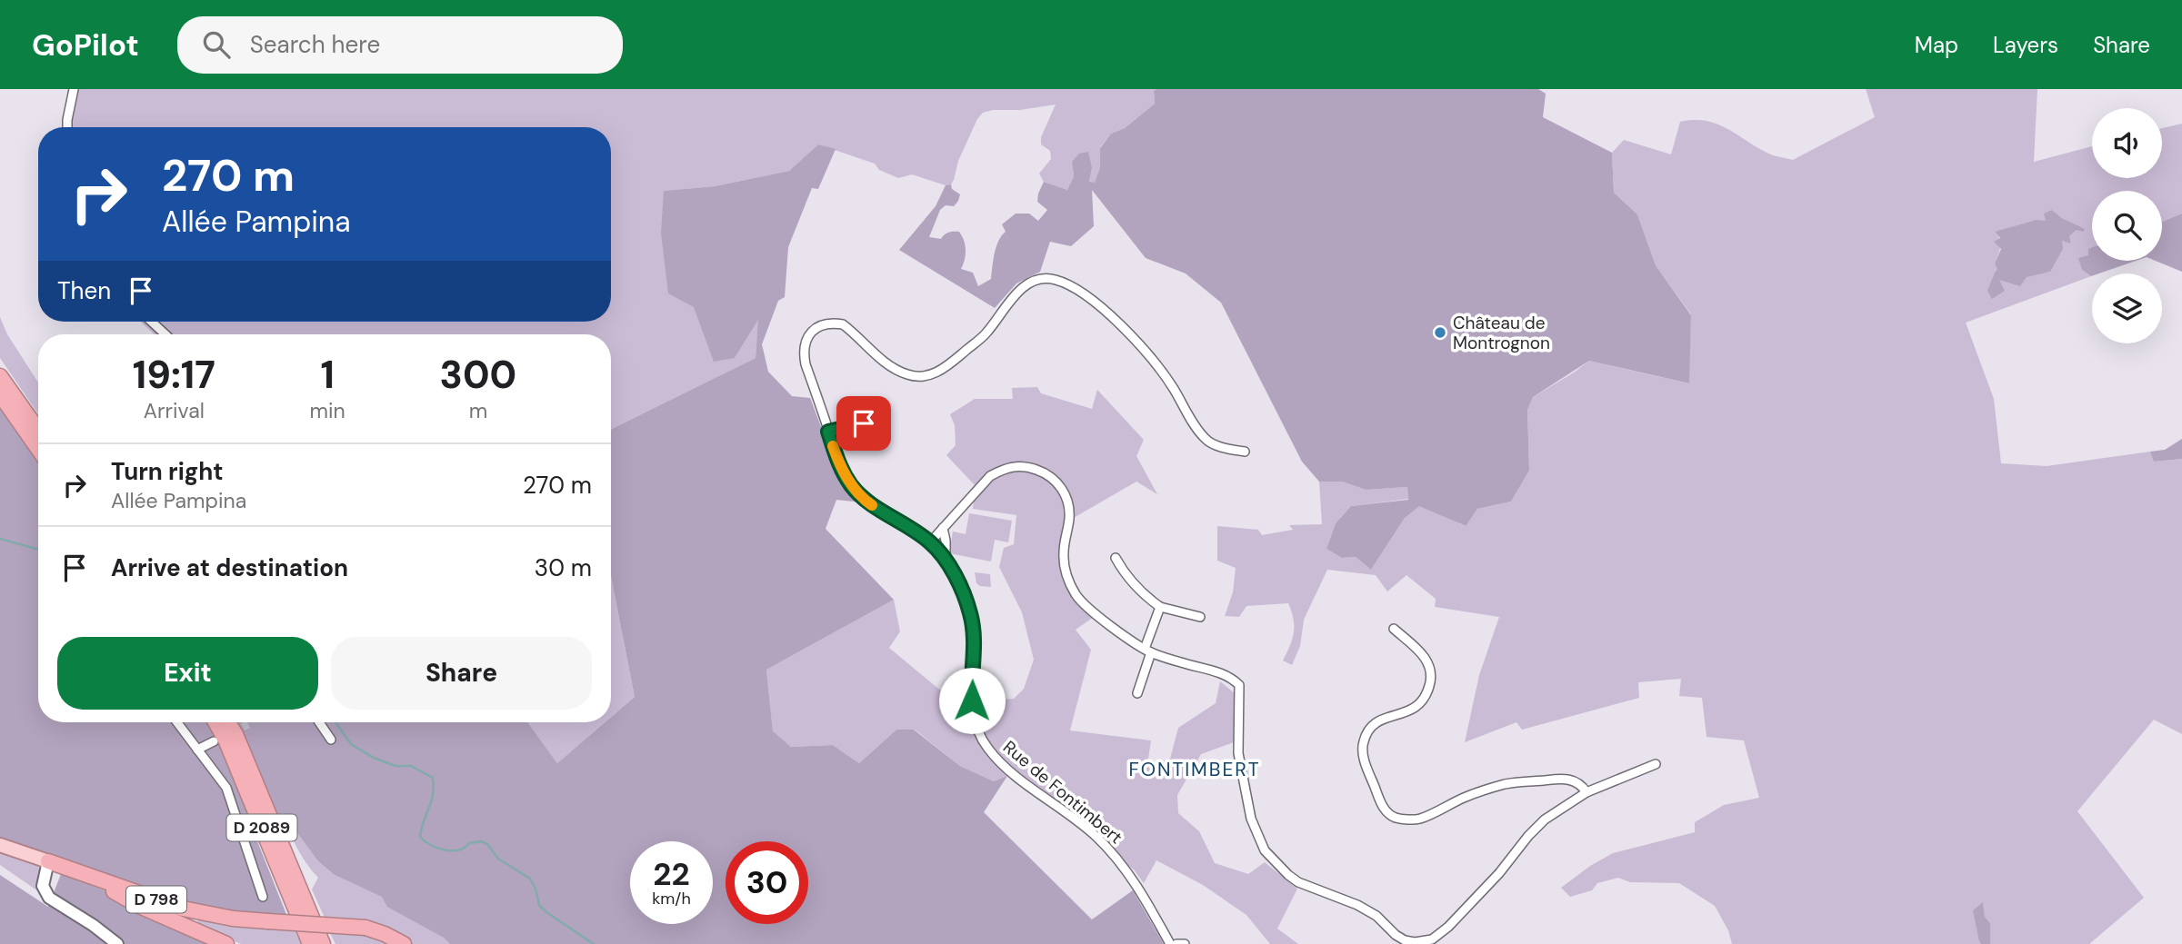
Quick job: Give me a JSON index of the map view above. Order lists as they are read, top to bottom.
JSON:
{
  "streets": {
    "highway": ["D 2089", "D 798"],
    "street": ["Rue de Fontimbert"]
  },
  "districts": ["FONTIMBERT"],
  "places": ["Château de Montrognon"],
  "page": {
    "header": "GoPilot",
    "search": "Search here",
    "nav": ["Map", "Layers", "Share"],
    "turn": ["270 m", "Allée Pampina"],
    "then": "Then",
    "eta": [
      "19:17",
      "Arrival",
      "1",
      "min",
      "300",
      "m"
    ],
    "list": [
      {
        "name": "Turn right",
        "note": "Allée Pampina",
        "value": "270 m"
      },
      {
        "name": "Arrive at destination",
        "value": "30 m"
      }
    ],
    "buttons": ["Exit", "Share"],
    "speed": "22 km/h",
    "limit": "30"
  }
}
